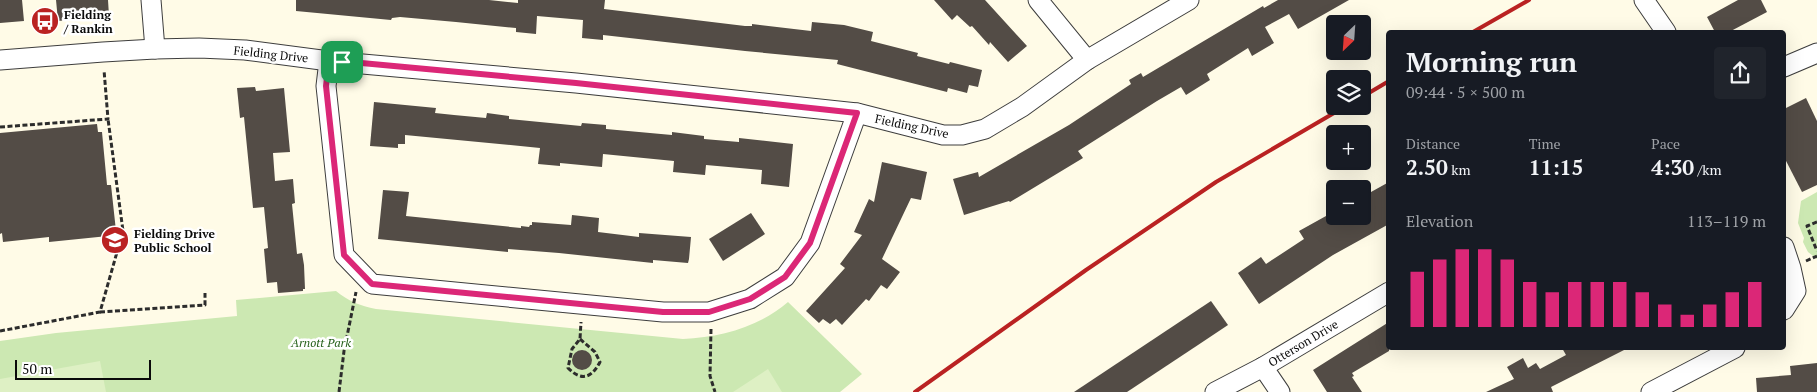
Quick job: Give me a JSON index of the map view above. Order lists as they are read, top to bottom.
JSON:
{
  "streets": {
    "street": ["Fielding Drive", "Otterson Drive"]
  },
  "parks": ["Arnott Park"],
  "places": {
    "bus stop": ["Fielding / Rankin"],
    "school or university": ["Fielding Drive Public School"]
  },
  "scale_bar": "50 m",
  "north": "bottom left",
  "page": {
    "map_buttons": ["+", "−"],
    "heading": ["Morning run", "09:44 · 5 × 500 m"],
    "stats": [
      ["Distance", "2.50 km"],
      ["Time", "11:15"],
      ["Pace", "4:30 /km"]
    ],
    "chart": ["Elevation", "113–119 m"],
    "scale": "50 m"
  }
}
